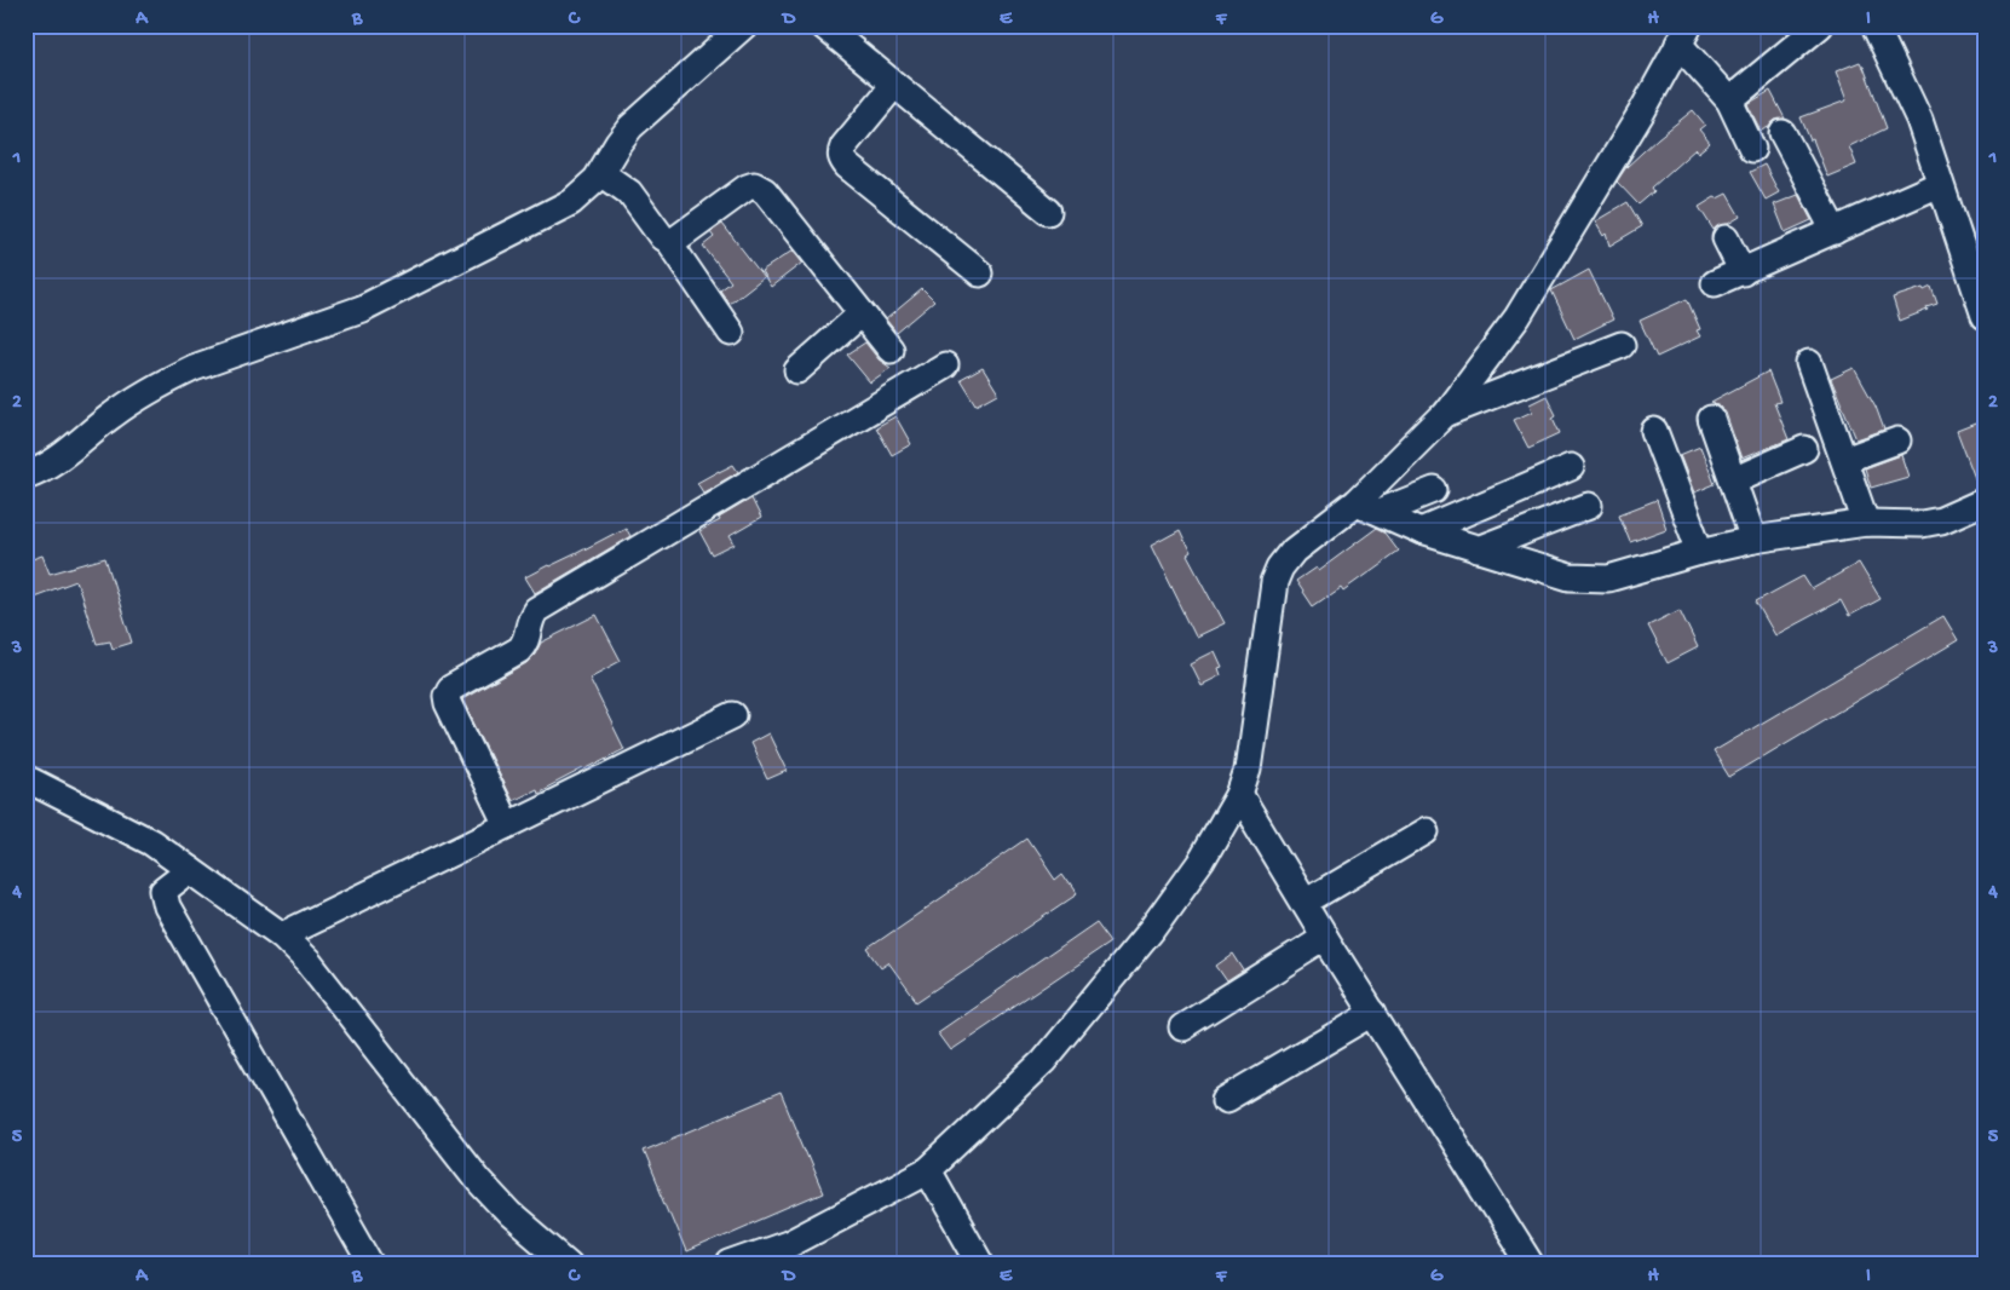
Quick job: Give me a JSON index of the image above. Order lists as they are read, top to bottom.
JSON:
{
  "grid": {
    "columns": [
      "A",
      "B",
      "C",
      "D",
      "E",
      "F",
      "G",
      "H",
      "I"
    ],
    "rows": [
      "1",
      "2",
      "3",
      "4",
      "5"
    ]
  }
}
